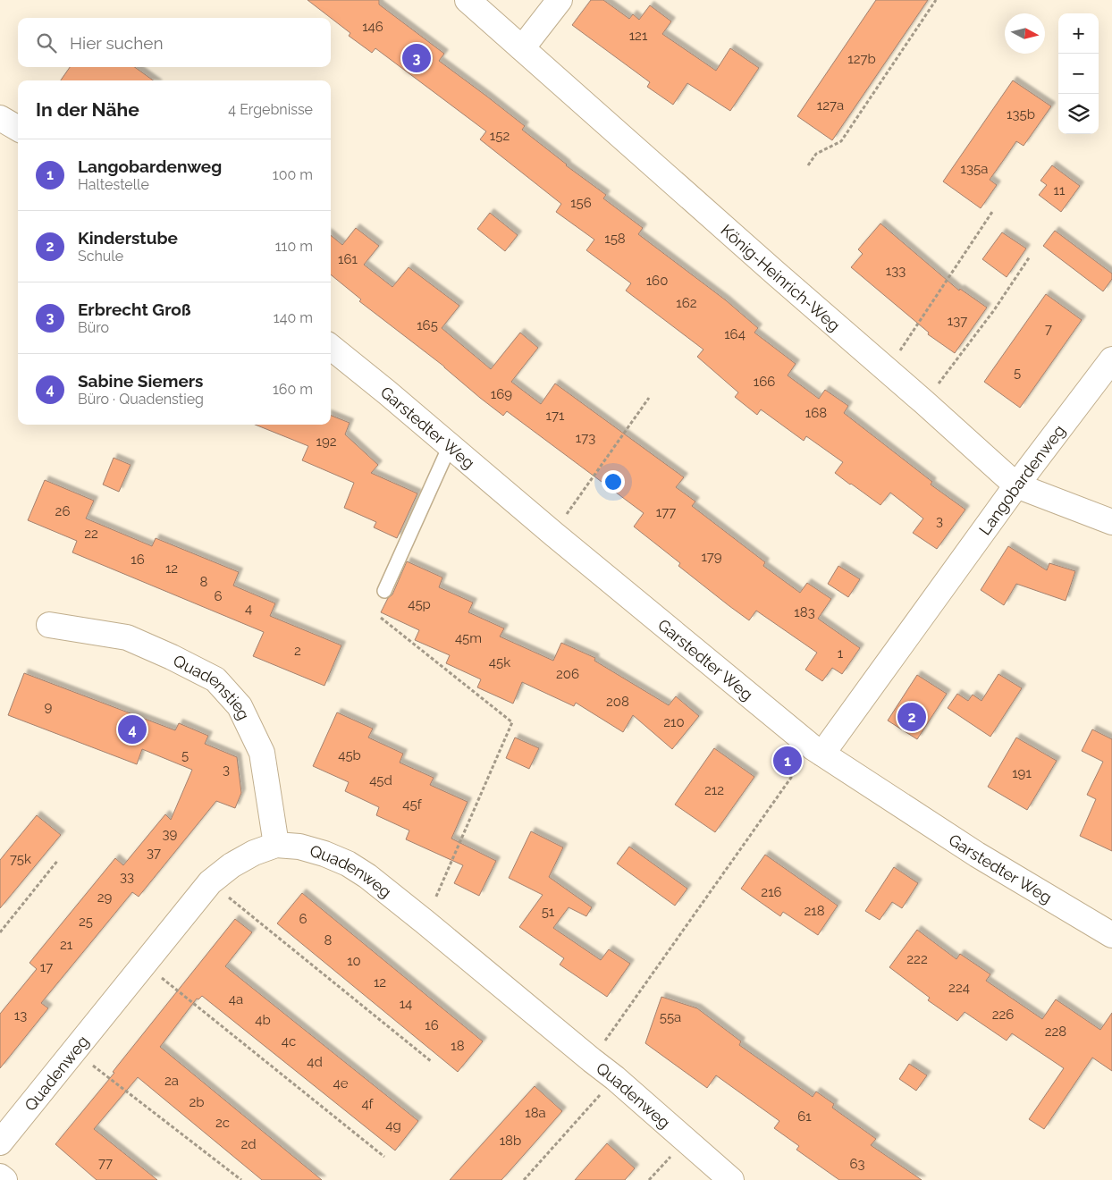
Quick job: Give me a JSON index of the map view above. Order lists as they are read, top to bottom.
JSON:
{
  "streets": {
    "street": [
      "König-Heinrich-Weg",
      "Garstedter Weg",
      "Langobardenweg",
      "Quadenstieg",
      "Quadenweg"
    ]
  },
  "crossings": [
    ["König-Heinrich-Weg", "Langobardenweg"],
    ["Garstedter Weg", "Langobardenweg"],
    ["Quadenstieg", "Quadenweg"]
  ],
  "house_numbers": [
    "146",
    "121",
    "127b",
    "127a",
    "135b",
    "152",
    "135a",
    "11",
    "156",
    "158",
    "161",
    "133",
    "160",
    "162",
    "137",
    "165",
    "7",
    "164",
    "5",
    "166",
    "169",
    "168",
    "171",
    "173",
    "192",
    "26",
    "177",
    "3",
    "22",
    "179",
    "16",
    "12",
    "8",
    "6",
    "45p",
    "4",
    "183",
    "45m",
    "2",
    "1",
    "45k",
    "206",
    "208",
    "9",
    "210",
    "5",
    "45b",
    "3",
    "191",
    "45d",
    "212",
    "45f",
    "39",
    "37",
    "75k",
    "33",
    "216",
    "29",
    "218",
    "51",
    "6",
    "25",
    "8",
    "21",
    "222",
    "10",
    "17",
    "12",
    "224",
    "4a",
    "14",
    "226",
    "13",
    "55a",
    "4b",
    "16",
    "228",
    "4c",
    "18",
    "4d",
    "2a",
    "4e",
    "2b",
    "4f",
    "18a",
    "61",
    "2c",
    "4g",
    "18b",
    "2d",
    "77",
    "63"
  ],
  "north": "right",
  "page": {
    "map_buttons": ["+", "−"],
    "search": "Hier suchen",
    "pins": [
      "3",
      "2",
      "4",
      "1"
    ],
    "heading": ["In der Nähe", "4 Ergebnisse"],
    "list": [
      {
        "mark": "1",
        "name": "Langobardenweg",
        "note": "Haltestelle",
        "value": "100 m"
      },
      {
        "mark": "2",
        "name": "Kinderstube",
        "note": "Schule",
        "value": "110 m"
      },
      {
        "mark": "3",
        "name": "Erbrecht Groß",
        "note": "Büro",
        "value": "140 m"
      },
      {
        "mark": "4",
        "name": "Sabine Siemers",
        "note": "Büro · Quadenstieg",
        "value": "160 m"
      }
    ]
  }
}
